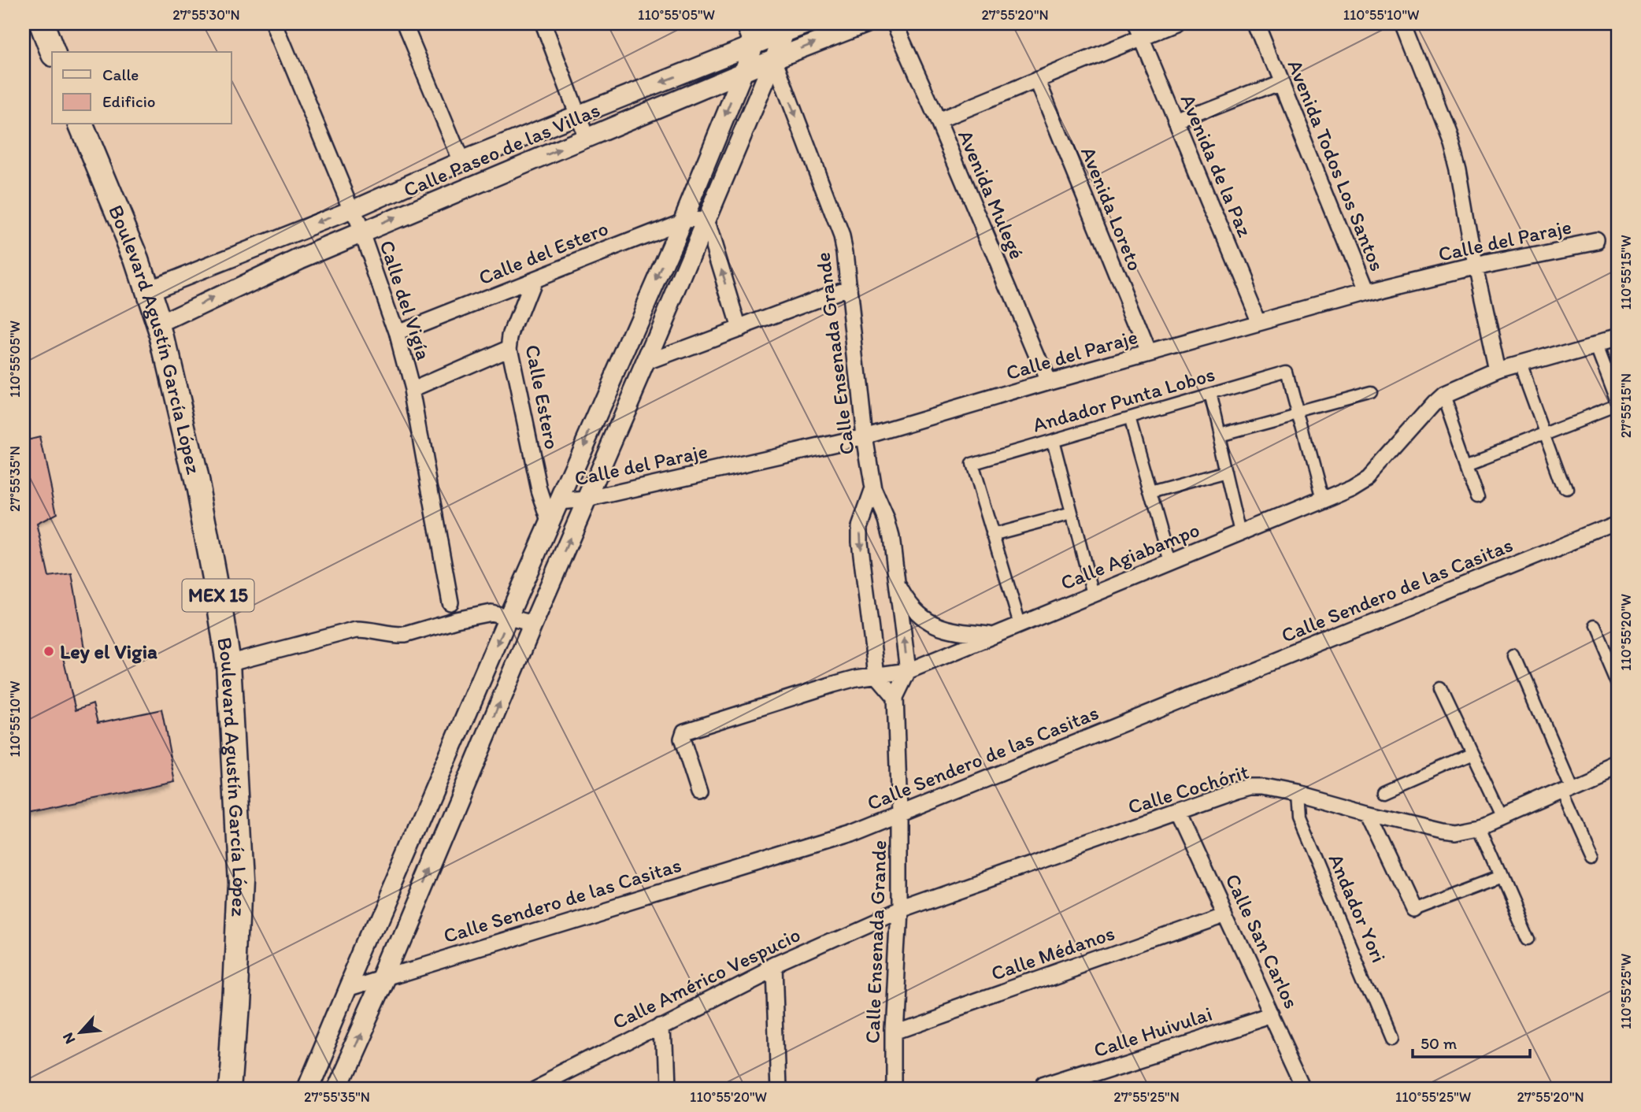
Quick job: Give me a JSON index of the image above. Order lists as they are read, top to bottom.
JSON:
{
  "streets": {
    "main road": ["Boulevard Agustín García López", "MEX 15"],
    "street": [
      "Calle Paseo de las Villas",
      "Avenida de la Paz",
      "Avenida Todos Los Santos",
      "Avenida Mulegé",
      "Avenida Loreto",
      "Calle del Paraje",
      "Calle del Estero",
      "Calle del Vigía",
      "Calle Ensenada Grande",
      "Calle Estero",
      "Andador Punta Lobos",
      "Calle Agiabampo",
      "Calle Sendero de las Casitas",
      "Calle Cochórit",
      "Andador Yori",
      "Calle San Carlos",
      "Calle Médanos",
      "Calle Américo Vespucio",
      "Calle Huivulai"
    ]
  },
  "crossings": [
    ["Calle Paseo de las Villas", "Calle del Vigía"],
    ["Calle Paseo de las Villas", "Boulevard Agustín García López"],
    ["Calle Paseo de las Villas", "Calle Ensenada Grande"],
    ["Avenida de la Paz", "Calle del Paraje"],
    ["Avenida Todos Los Santos", "Calle del Paraje"],
    ["Avenida Mulegé", "Calle del Paraje"],
    ["Avenida Loreto", "Calle del Paraje"],
    ["Calle del Paraje", "Calle Ensenada Grande"],
    ["Calle del Estero", "Calle del Vigía"],
    ["Calle del Estero", "Calle Estero"],
    ["Calle Ensenada Grande", "Calle Agiabampo"],
    ["Calle Ensenada Grande", "Calle Sendero de las Casitas"],
    ["Calle Ensenada Grande", "Calle Cochórit"],
    ["Calle Ensenada Grande", "Calle Médanos"],
    ["Calle Ensenada Grande", "Calle Américo Vespucio"],
    ["Calle Cochórit", "Andador Yori"],
    ["Calle Cochórit", "Calle San Carlos"],
    ["Calle Cochórit", "Calle Américo Vespucio"],
    ["Calle San Carlos", "Calle Médanos"],
    ["Calle San Carlos", "Calle Huivulai"]
  ],
  "places": ["Ley el Vigia"],
  "legend": ["Calle", "Edificio"],
  "scale_bar": "50 m",
  "north": "bottom left",
  "coordinates": [
    "27°55'30\"N",
    "110°55'05\"W",
    "27°55'20\"N",
    "110°55'10\"W",
    "110°55'15\"W",
    "27°55'15\"N",
    "27°55'35\"N",
    "110°55'20\"W",
    "110°55'25\"W",
    "27°55'25\"N"
  ]
}
